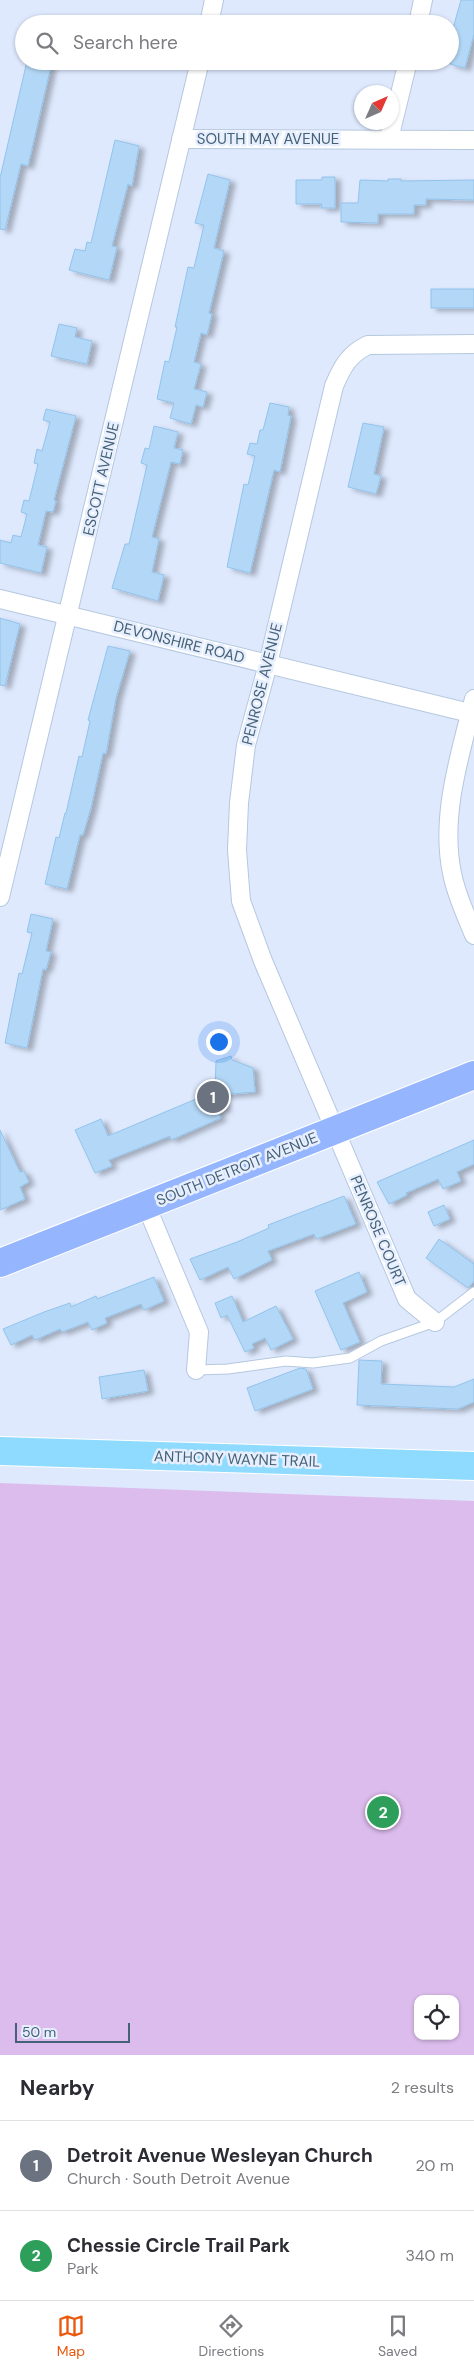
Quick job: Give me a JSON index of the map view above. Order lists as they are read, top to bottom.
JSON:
{
  "streets": {
    "highway": ["ANTHONY WAYNE TRAIL"],
    "main road": ["SOUTH DETROIT AVENUE"],
    "street": [
      "SOUTH MAY AVENUE",
      "ESCOTT AVENUE",
      "DEVONSHIRE ROAD",
      "PENROSE AVENUE",
      "PENROSE COURT"
    ]
  },
  "crossings": [
    ["SOUTH MAY AVENUE", "ESCOTT AVENUE"],
    ["ESCOTT AVENUE", "DEVONSHIRE ROAD"],
    ["DEVONSHIRE ROAD", "PENROSE AVENUE"],
    ["PENROSE AVENUE", "SOUTH DETROIT AVENUE"],
    ["PENROSE AVENUE", "PENROSE COURT"],
    ["SOUTH DETROIT AVENUE", "PENROSE COURT"]
  ],
  "scale_bar": "50 m",
  "north": "top right",
  "page": {
    "search": "Search here",
    "pins": ["1", "2"],
    "scale": "50 m",
    "heading": ["Nearby", "2 results"],
    "list": [
      {
        "mark": "1",
        "name": "Detroit Avenue Wesleyan Church",
        "note": "Church · South Detroit Avenue",
        "value": "20 m"
      },
      {
        "mark": "2",
        "name": "Chessie Circle Trail Park",
        "note": "Park",
        "value": "340 m"
      }
    ],
    "nav": ["Map", "Directions", "Saved"]
  }
}
